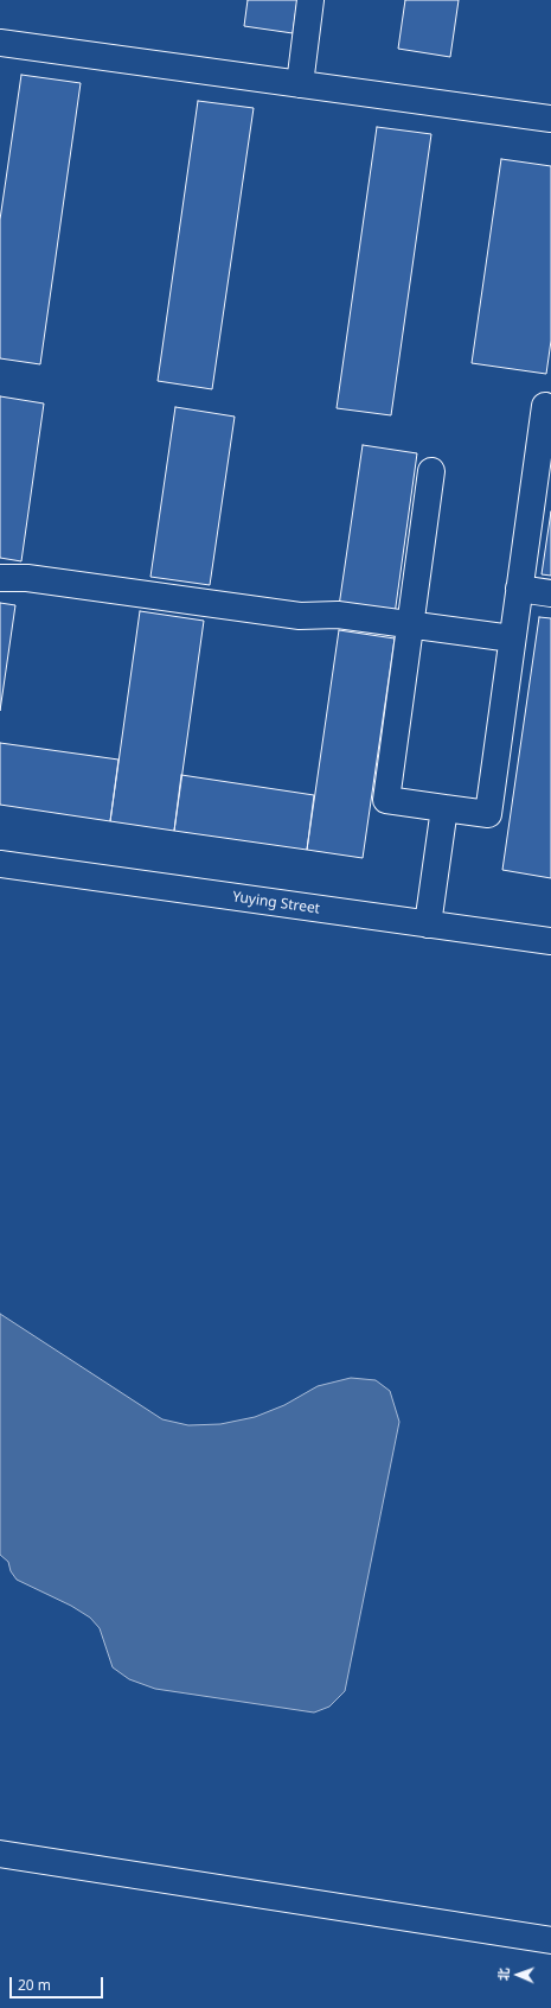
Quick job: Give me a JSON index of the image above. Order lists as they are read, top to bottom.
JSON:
{
  "streets": {
    "street": ["Yuying Street"]
  },
  "scale_bar": "20 m",
  "north": "left"
}
